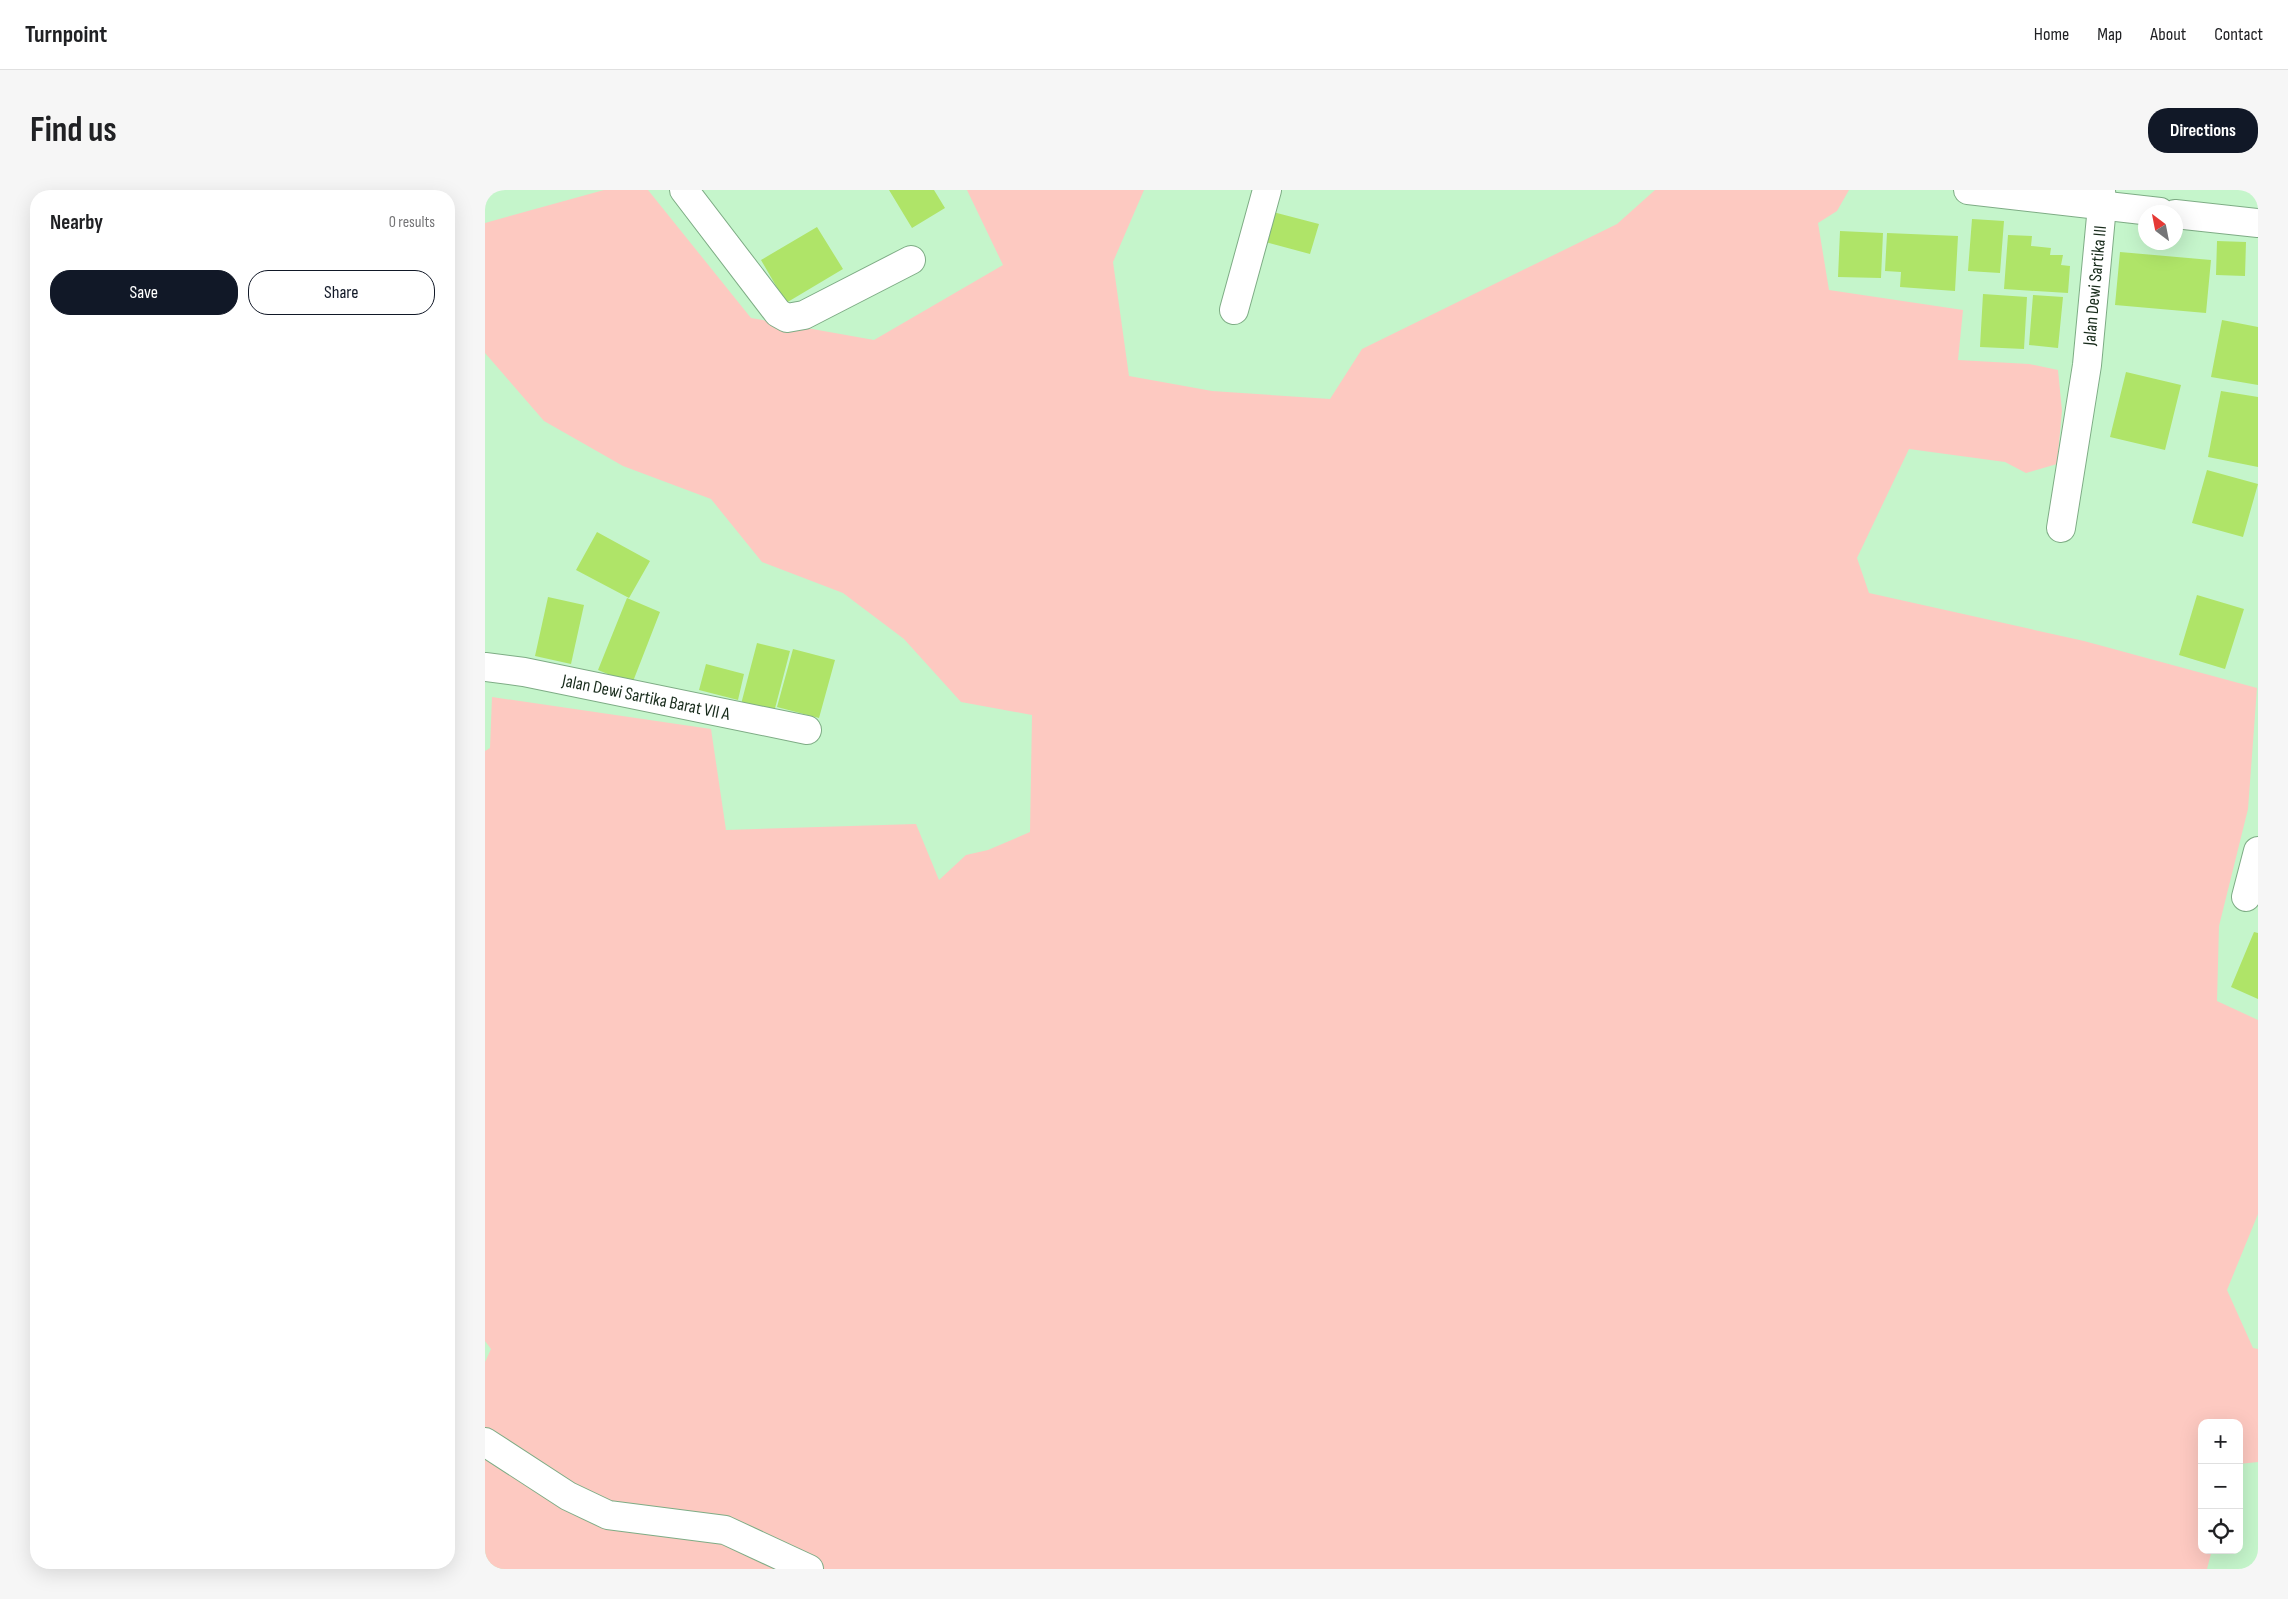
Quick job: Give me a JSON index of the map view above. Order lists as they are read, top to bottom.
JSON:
{
  "streets": {
    "street": ["Jalan Dewi Sartika III", "Jalan Dewi Sartika Barat VII A"]
  },
  "north": "top left",
  "page": {
    "header": "Turnpoint",
    "nav": [
      "Home",
      "Map",
      "About",
      "Contact"
    ],
    "buttons": [
      "Directions",
      ["Save", "Share"]
    ],
    "title": "Find us",
    "heading": ["Nearby", "0 results"],
    "map_buttons": ["+", "−"]
  }
}
